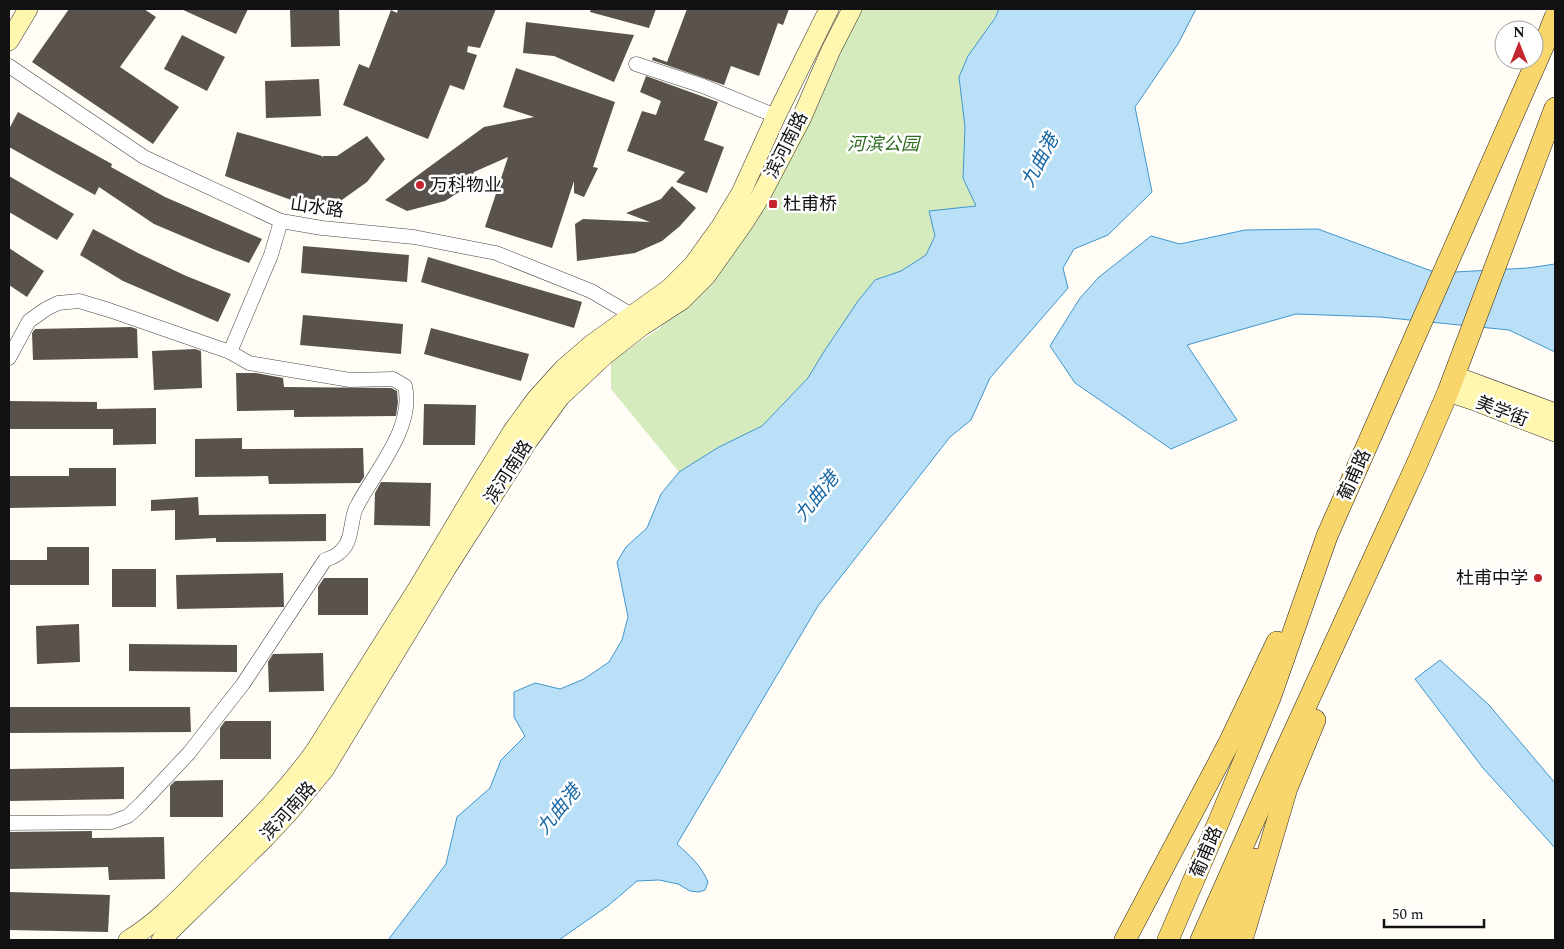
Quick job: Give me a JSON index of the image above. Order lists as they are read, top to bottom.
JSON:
{
  "streets": {
    "main road": ["葡甫路"],
    "street": ["滨河南路", "山水路", "美学街"]
  },
  "crossings": [
    ["滨河南路", "山水路"],
    ["美学街", "葡甫路"]
  ],
  "water": ["九曲港"],
  "parks": ["河滨公园"],
  "places": {
    "other": ["万科物业", "杜甫中学"],
    "transit": ["杜甫桥"]
  },
  "scale_bar": "50 m",
  "north": "top"
}
